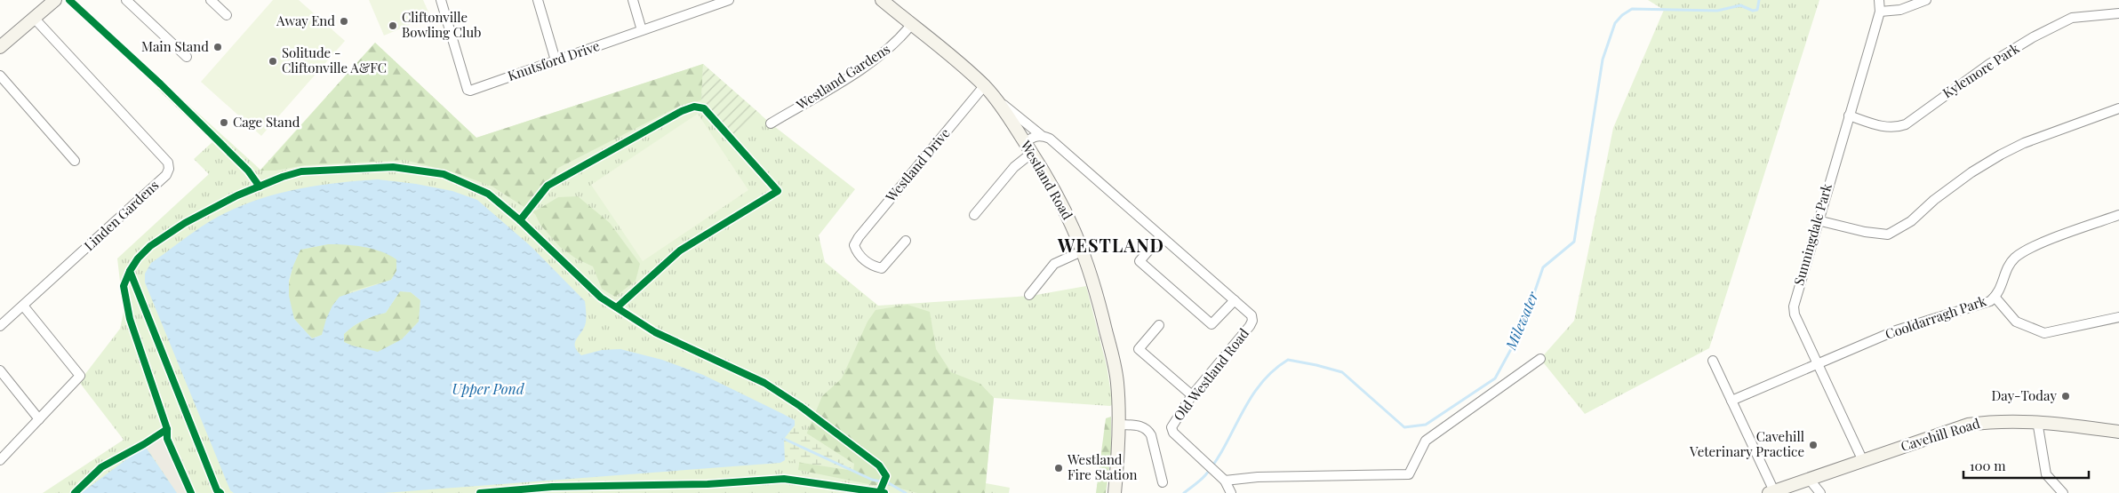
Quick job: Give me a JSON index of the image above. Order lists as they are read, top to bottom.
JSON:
{
  "streets": {
    "street": [
      "Knutsford Drive",
      "Kylemore Park",
      "Westland Gardens",
      "Westland Drive",
      "Westland Road",
      "Linden Gardens",
      "Sunningdale Park",
      "Cooldarragh Park",
      "Old Westland Road",
      "Cavehill Road"
    ]
  },
  "crossings": [
    ["Kylemore Park", "Sunningdale Park"],
    ["Westland Gardens", "Westland Road"],
    ["Westland Drive", "Westland Road"],
    ["Westland Road", "Old Westland Road"],
    ["Sunningdale Park", "Cooldarragh Park"],
    ["Sunningdale Park", "Cavehill Road"]
  ],
  "districts": ["WESTLAND"],
  "water": ["Milewater", "Upper Pond"],
  "places": [
    "Away End",
    "Cliftonville Bowling Club",
    "Main Stand",
    "Solitude - Cliftonville A&FC",
    "Cage Stand",
    "Day-Today",
    "Cavehill Veterinary Practice",
    "Westland Fire Station"
  ],
  "scale_bar": "100 m"
}
